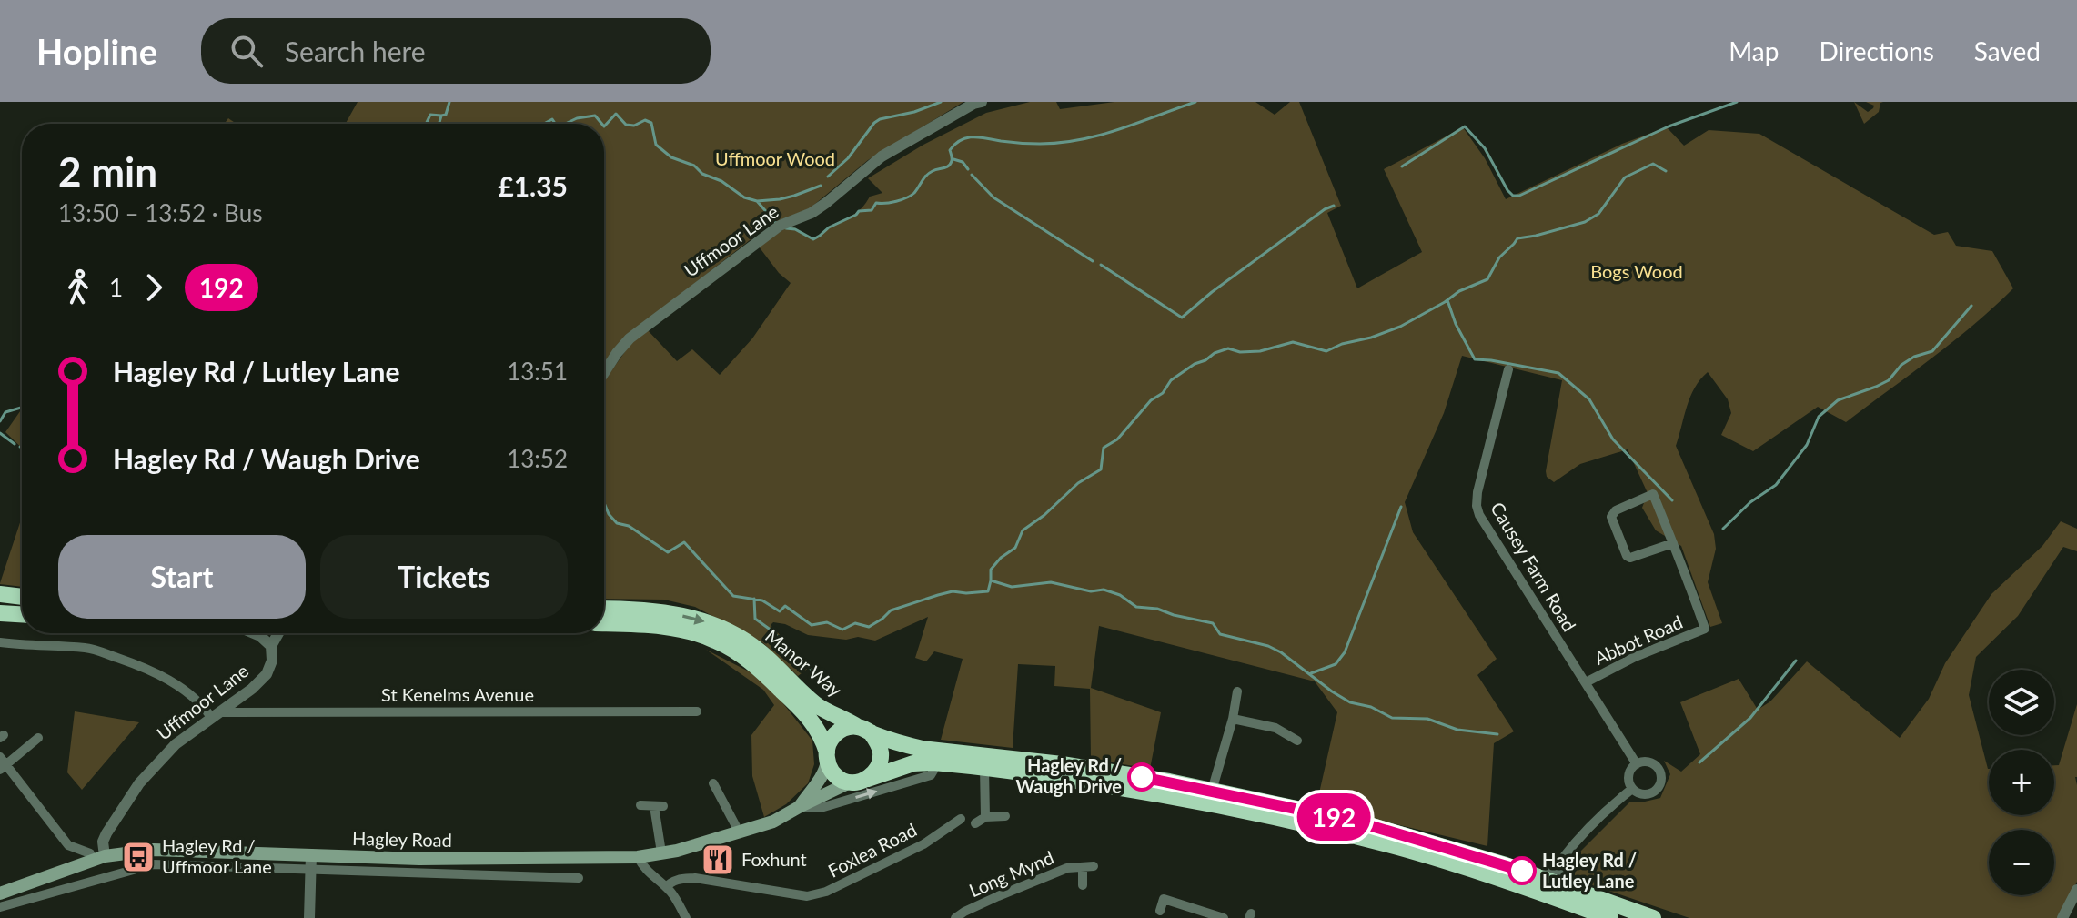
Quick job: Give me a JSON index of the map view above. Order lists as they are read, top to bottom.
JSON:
{
  "streets": {
    "highway": ["Manor Way"],
    "main road": ["Hagley Road"],
    "street": [
      "Uffmoor Lane",
      "Causey Farm Road",
      "Abbot Road",
      "St Kenelms Avenue",
      "Foxlea Road",
      "Long Mynd"
    ]
  },
  "crossings": [
    ["Uffmoor Lane", "St Kenelms Avenue"],
    ["Uffmoor Lane", "Hagley Road"],
    ["Causey Farm Road", "Abbot Road"],
    ["Manor Way", "Hagley Road"]
  ],
  "parks": ["Uffmoor Wood", "Bogs Wood"],
  "places": {
    "other": ["Hagley Rd / Waugh Drive", "Hagley Rd / Lutley Lane"],
    "bus stop": ["Hagley Rd / Uffmoor Lane"],
    "restaurant": ["Foxhunt"]
  },
  "lines": ["bus line 192"],
  "page": {
    "header": "Hopline",
    "search": "Search here",
    "nav": ["Map", "Directions", "Saved"],
    "on_map": "192",
    "heading": ["2 min", "13:50 – 13:52 · Bus", "£1.35"],
    "legs": ["1", "192"],
    "list": [
      {
        "name": "Hagley Rd / Lutley Lane",
        "value": "13:51"
      },
      {
        "name": "Hagley Rd / Waugh Drive",
        "value": "13:52"
      }
    ],
    "buttons": ["Start", "Tickets"],
    "map_buttons": ["+", "−"]
  }
}
